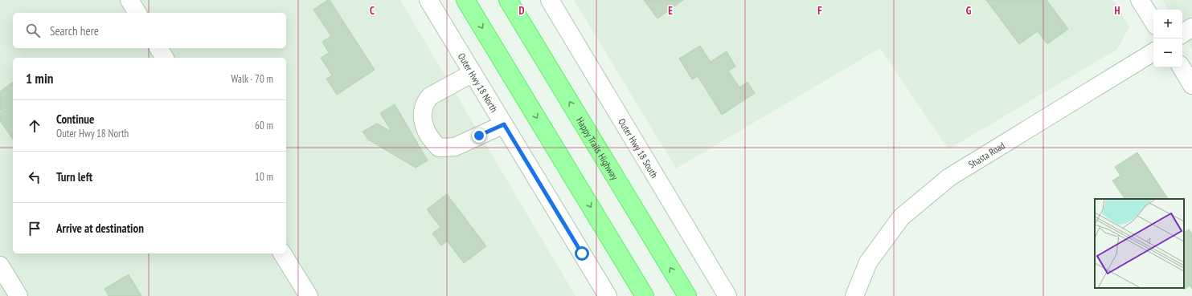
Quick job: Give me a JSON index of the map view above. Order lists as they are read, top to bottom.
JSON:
{
  "streets": {
    "main road": ["Happy Trails Highway"],
    "street": ["Outer Hwy 18 North", "Outer Hwy 18 South", "Shasta Road"]
  },
  "page": {
    "map_buttons": ["+", "−"],
    "search": "Search here",
    "heading": ["1 min", "Walk · 70 m"],
    "list": [
      ["Continue", "Outer Hwy 18 North", "60 m"],
      ["Turn left", "10 m"],
      "Arrive at destination"
    ]
  },
  "grid": {
    "columns": [
      "C",
      "D",
      "E",
      "F",
      "G",
      "H"
    ]
  }
}
